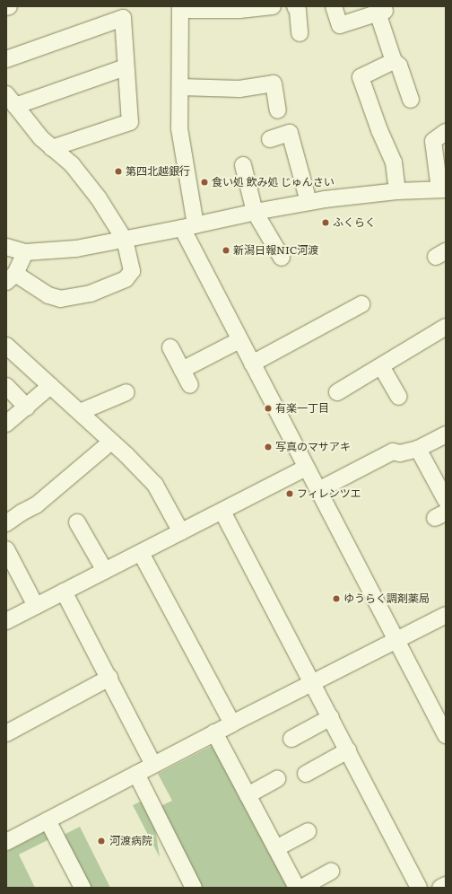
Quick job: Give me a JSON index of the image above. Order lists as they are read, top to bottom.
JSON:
{
  "places": [
    "第四北越銀行",
    "食い処 飲み処 じゅんさい",
    "ふくらく",
    "新潟日報NIC河渡",
    "有楽一丁目",
    "写真のマサアキ",
    "フィレンツエ",
    "ゆうらく調剤薬局",
    "河渡病院"
  ]
}
